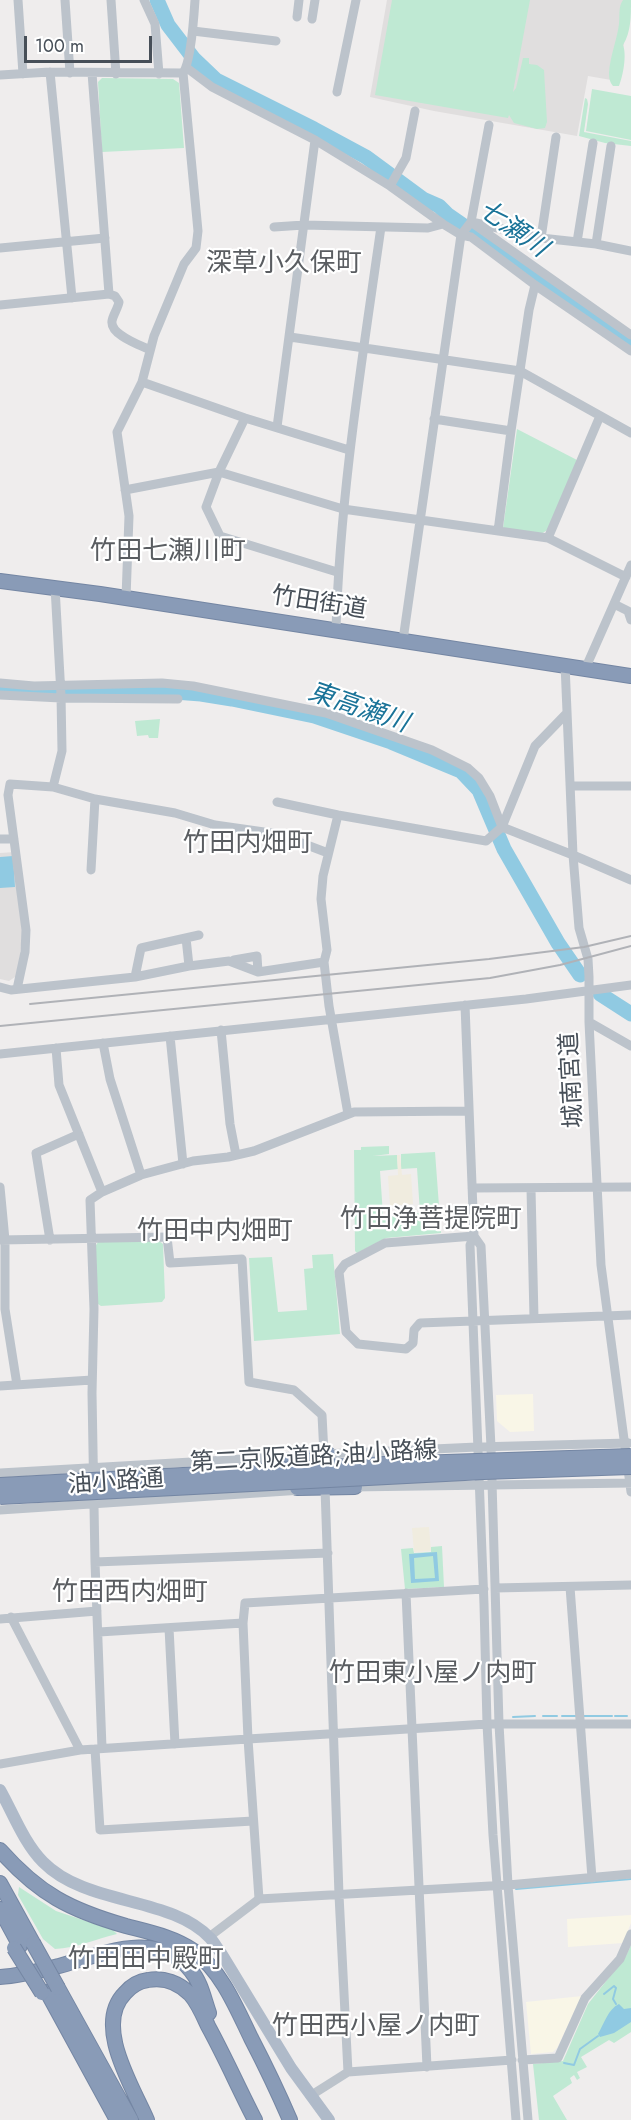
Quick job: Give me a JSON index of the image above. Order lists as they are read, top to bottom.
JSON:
{
  "streets": {
    "highway": ["竹田街道", "第二京阪道路;油小路線"],
    "street": ["城南宮道", "油小路通"]
  },
  "crossings": [
    ["竹田街道", "城南宮道"],
    ["城南宮道", "第二京阪道路;油小路線"],
    ["城南宮道", "油小路通"],
    ["第二京阪道路;油小路線", "油小路通"]
  ],
  "districts": [
    "深草小久保町",
    "竹田七瀬川町",
    "竹田内畑町",
    "竹田浄菩提院町",
    "竹田中内畑町",
    "竹田西内畑町",
    "竹田東小屋ノ内町",
    "竹田田中殿町",
    "竹田西小屋ノ内町"
  ],
  "water": ["七瀬川", "東高瀬川"],
  "scale_bar": "100 m"
}
